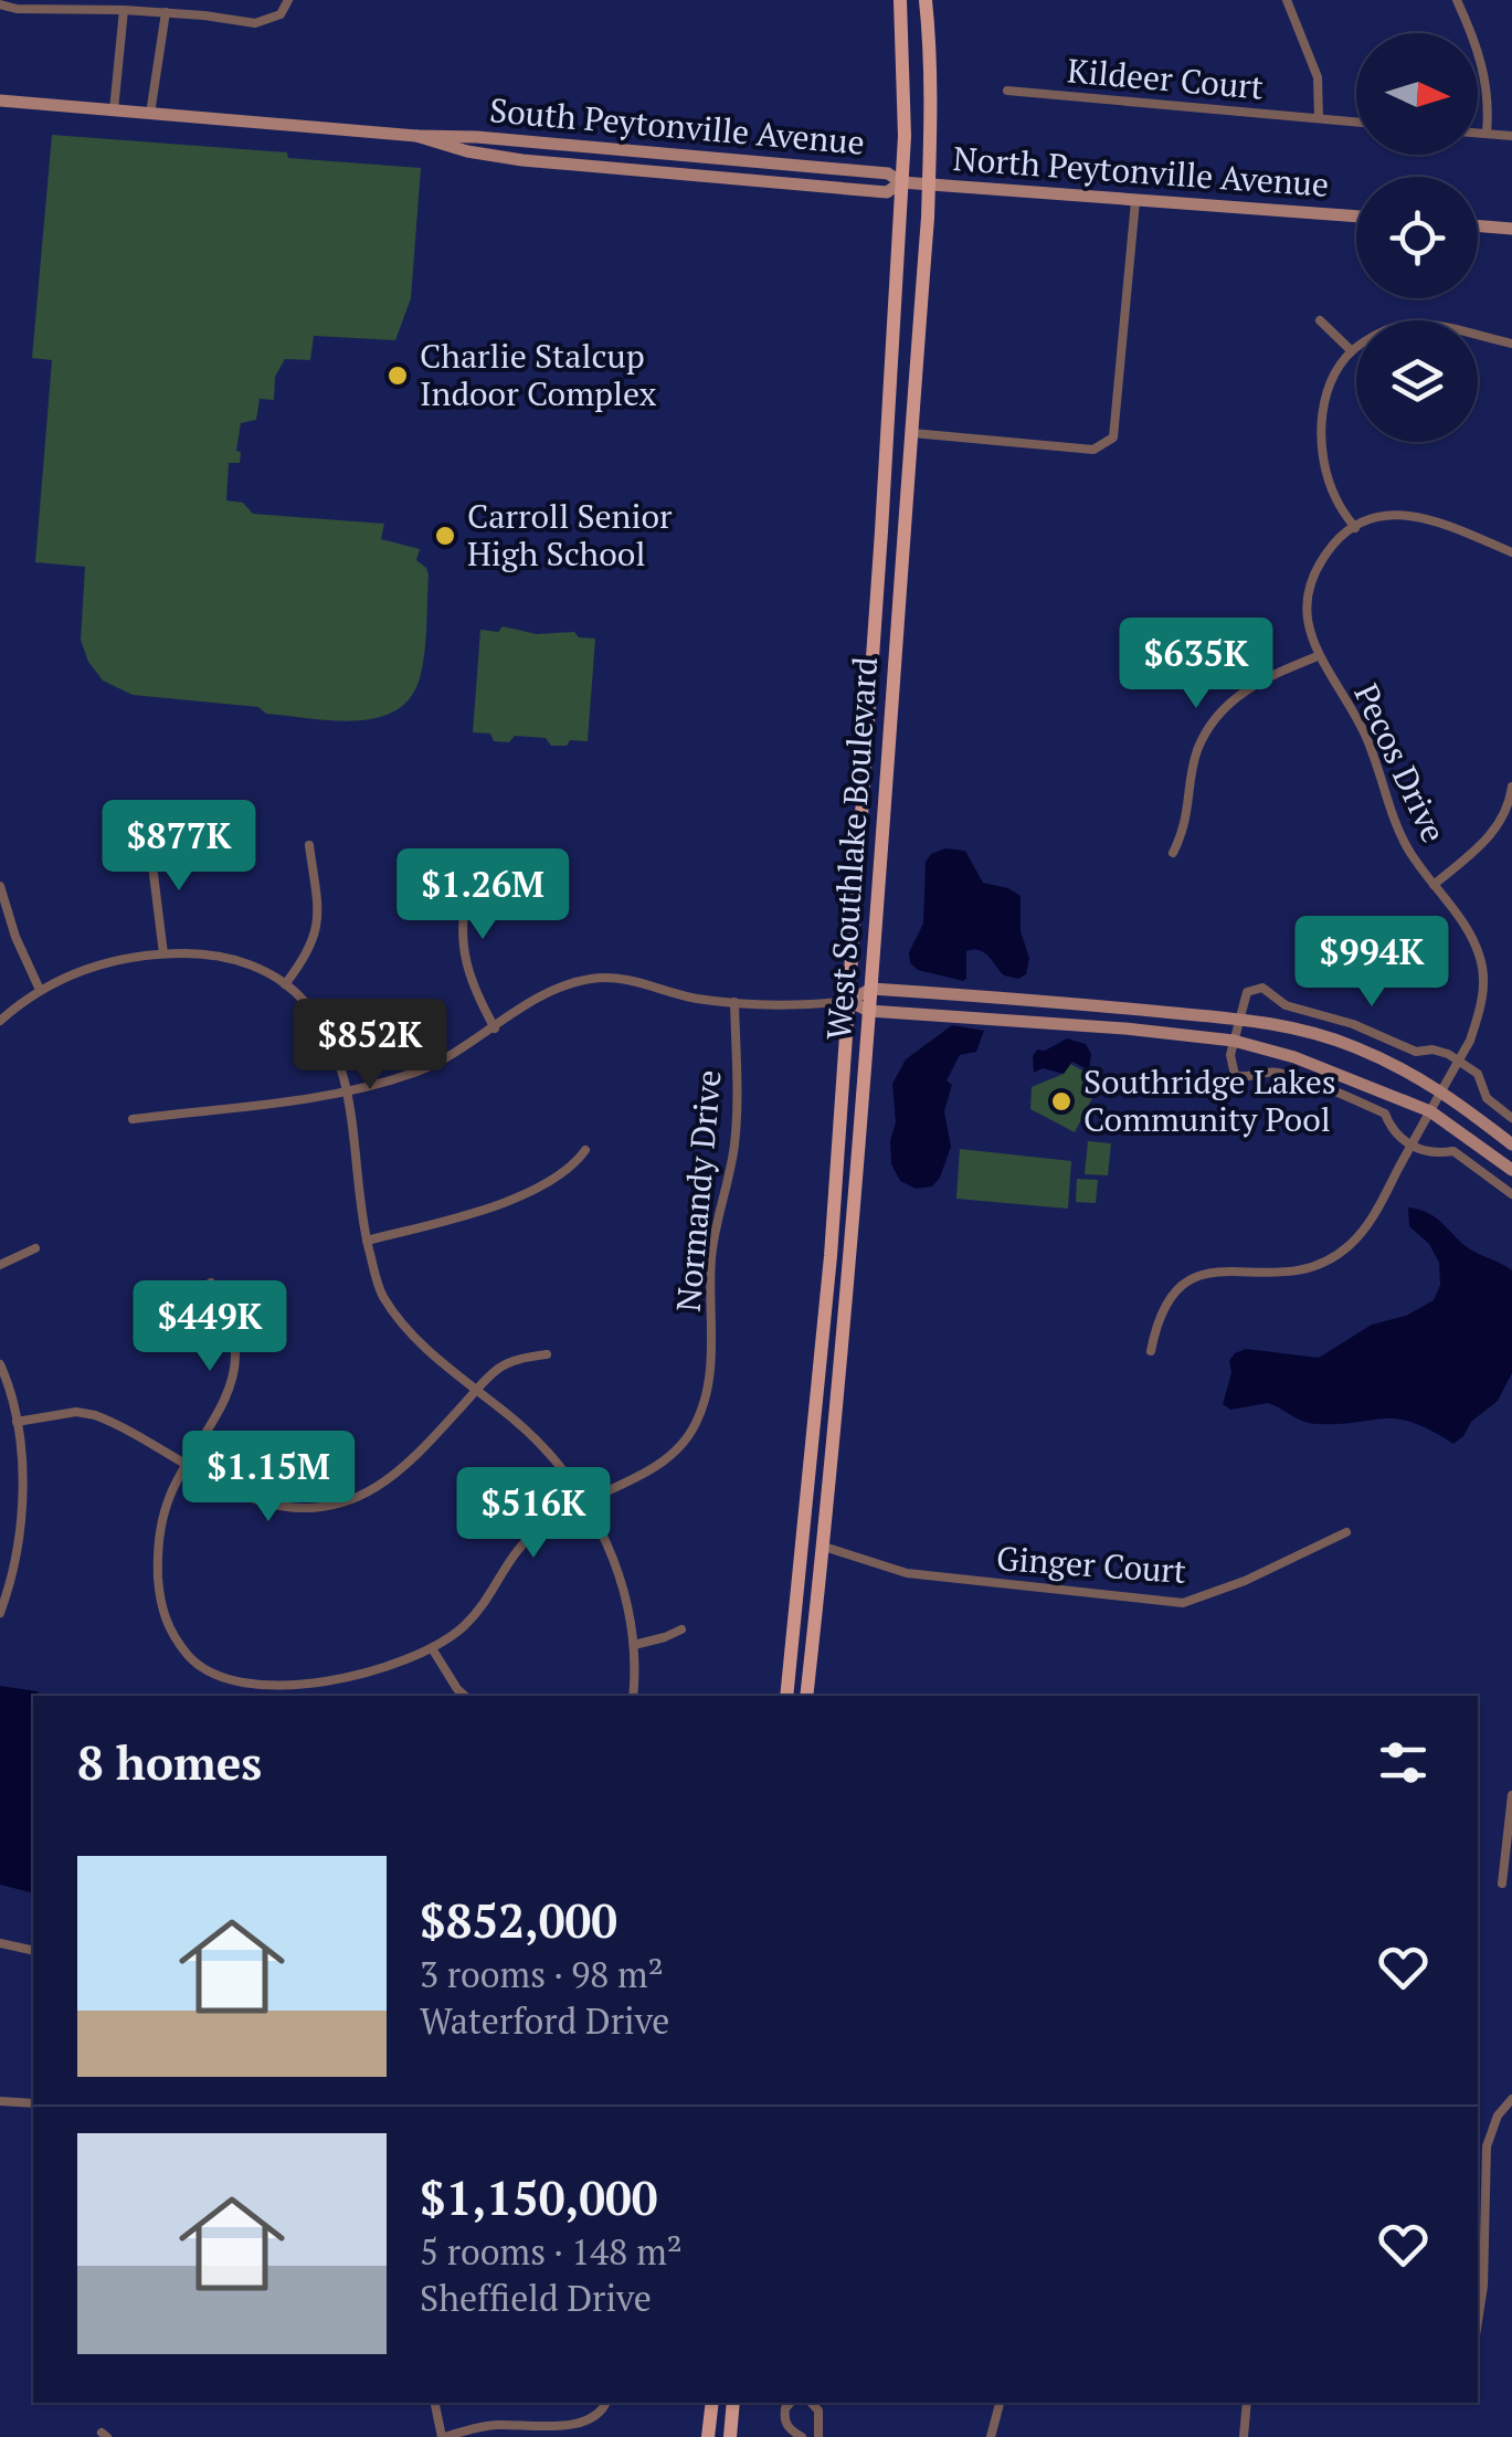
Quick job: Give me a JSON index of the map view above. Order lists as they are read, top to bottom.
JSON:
{
  "streets": {
    "main road": ["West Southlake Boulevard"],
    "street": [
      "Kildeer Court",
      "South Peytonville Avenue",
      "North Peytonville Avenue",
      "Pecos Drive",
      "Normandy Drive",
      "Ginger Court"
    ]
  },
  "crossings": [
    ["South Peytonville Avenue", "North Peytonville Avenue"],
    ["South Peytonville Avenue", "West Southlake Boulevard"],
    ["North Peytonville Avenue", "West Southlake Boulevard"],
    ["West Southlake Boulevard", "Ginger Court"]
  ],
  "places": ["Charlie Stalcup Indoor Complex", "Carroll Senior High School", "Southridge Lakes Community Pool"],
  "north": "right",
  "page": {
    "price": [
      "$635K",
      "$877K",
      "$1.26M",
      "$994K",
      "$852K",
      "$449K",
      "$1.15M",
      "$516K"
    ],
    "heading": "8 homes",
    "list": [
      {
        "name": "$852,000",
        "note": "3 rooms · 98 m² · Waterford Drive"
      },
      {
        "name": "$1,150,000",
        "note": "5 rooms · 148 m² · Sheffield Drive"
      }
    ]
  }
}
